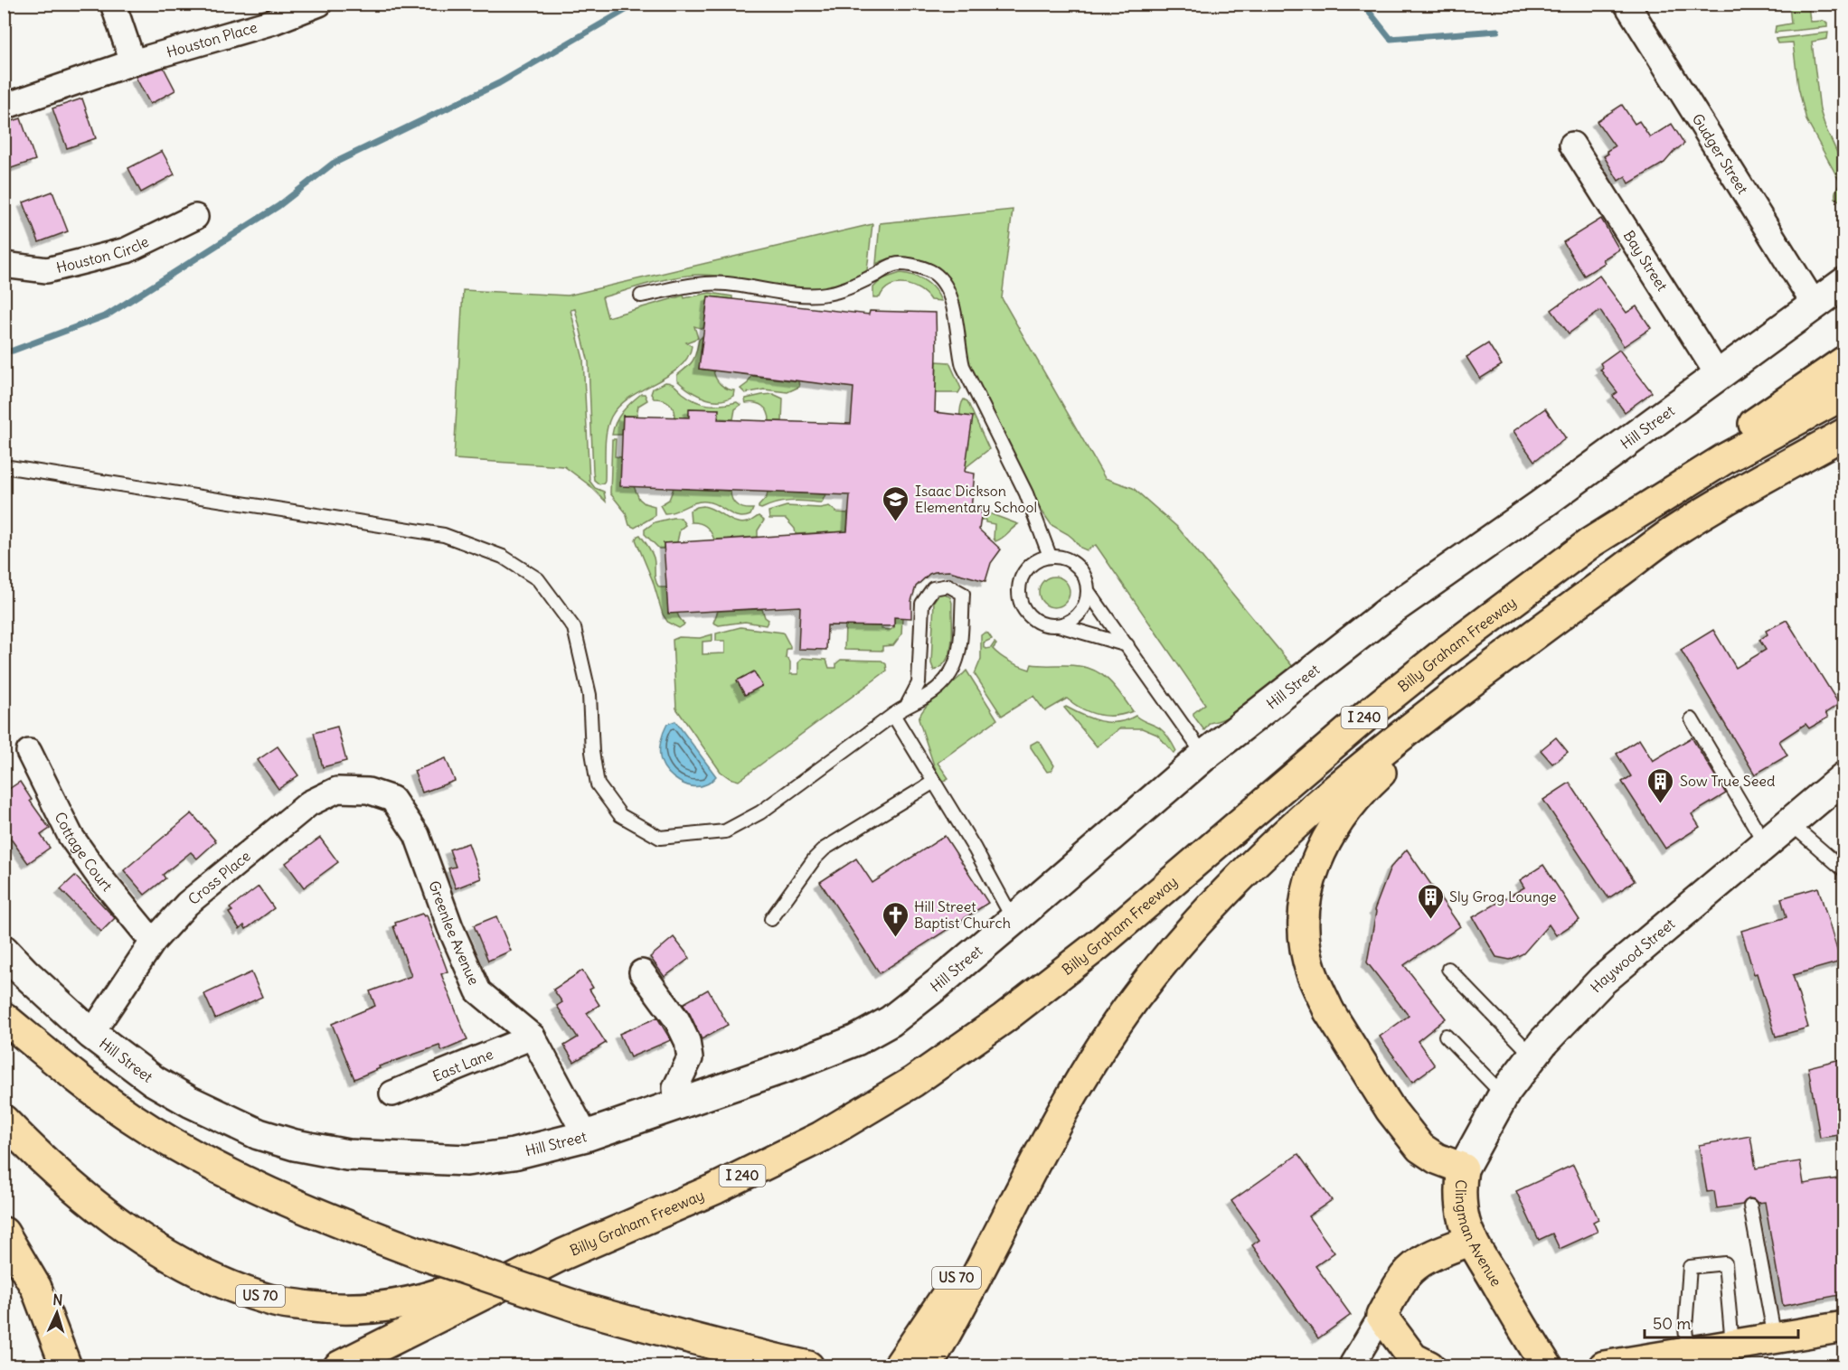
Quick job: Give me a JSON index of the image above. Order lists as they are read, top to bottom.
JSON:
{
  "streets": {
    "main road": [
      "Billy Graham Freeway",
      "I 240",
      "Clingman Avenue",
      "US 70"
    ],
    "street": [
      "Houston Place",
      "Gudger Street",
      "Houston Circle",
      "Bay Street",
      "Hill Street",
      "Cottage Court",
      "Cross Place",
      "Greenlee Avenue",
      "Haywood Street",
      "East Lane"
    ]
  },
  "crossings": [
    ["Gudger Street", "Hill Street"],
    ["Bay Street", "Hill Street"],
    ["Hill Street", "Cross Place"],
    ["Hill Street", "Greenlee Avenue"],
    ["Billy Graham Freeway", "US 70"],
    ["I 240", "Clingman Avenue"],
    ["I 240", "US 70"],
    ["Cottage Court", "Cross Place"],
    ["Cross Place", "Greenlee Avenue"],
    ["Greenlee Avenue", "East Lane"],
    ["Haywood Street", "Clingman Avenue"]
  ],
  "places": {
    "school or university": ["Isaac Dickson Elementary School"],
    "building": ["Sow True Seed", "Sly Grog Lounge"],
    "church": ["Hill Street Baptist Church"]
  },
  "scale_bar": "50 m",
  "north": "top"
}
